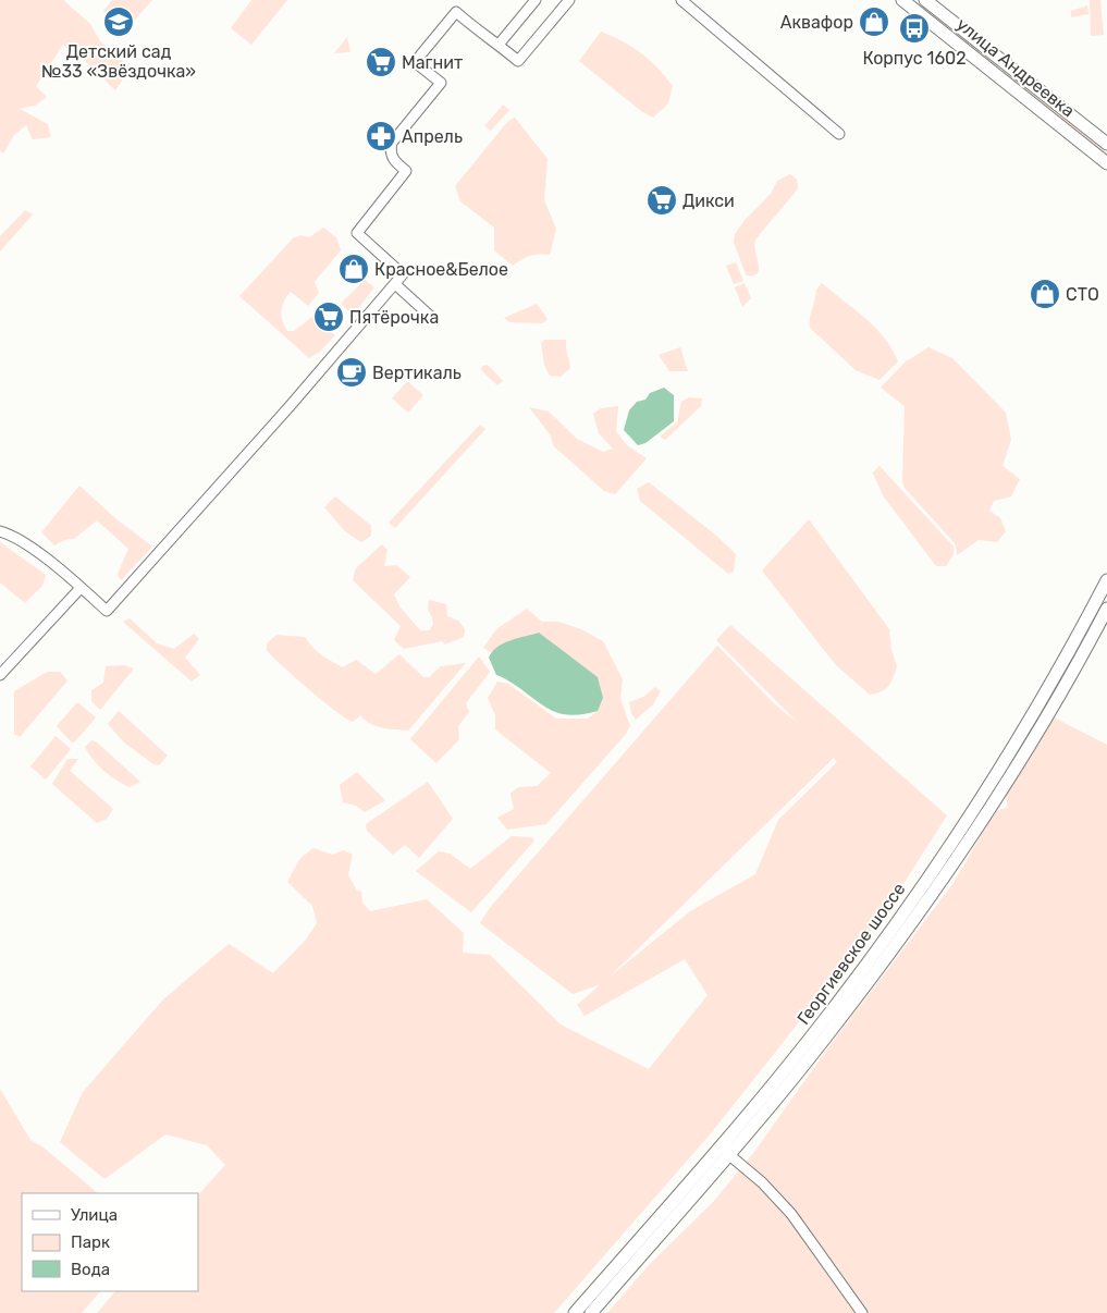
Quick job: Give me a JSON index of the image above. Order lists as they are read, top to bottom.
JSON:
{
  "streets": {
    "main road": ["улица Андреевка", "Георгиевское шоссе"]
  },
  "places": {
    "school or university": ["Детский сад №33 «Звёздочка»"],
    "shop": ["Аквафор", "Красное&Белое", "СТО"],
    "bus stop": ["Корпус 1602"],
    "supermarket": ["Магнит", "Дикси", "Пятёрочка"],
    "pharmacy": ["Апрель"],
    "cafe": ["Вертикаль"]
  },
  "legend": ["Улица", "Парк", "Вода"]
}
